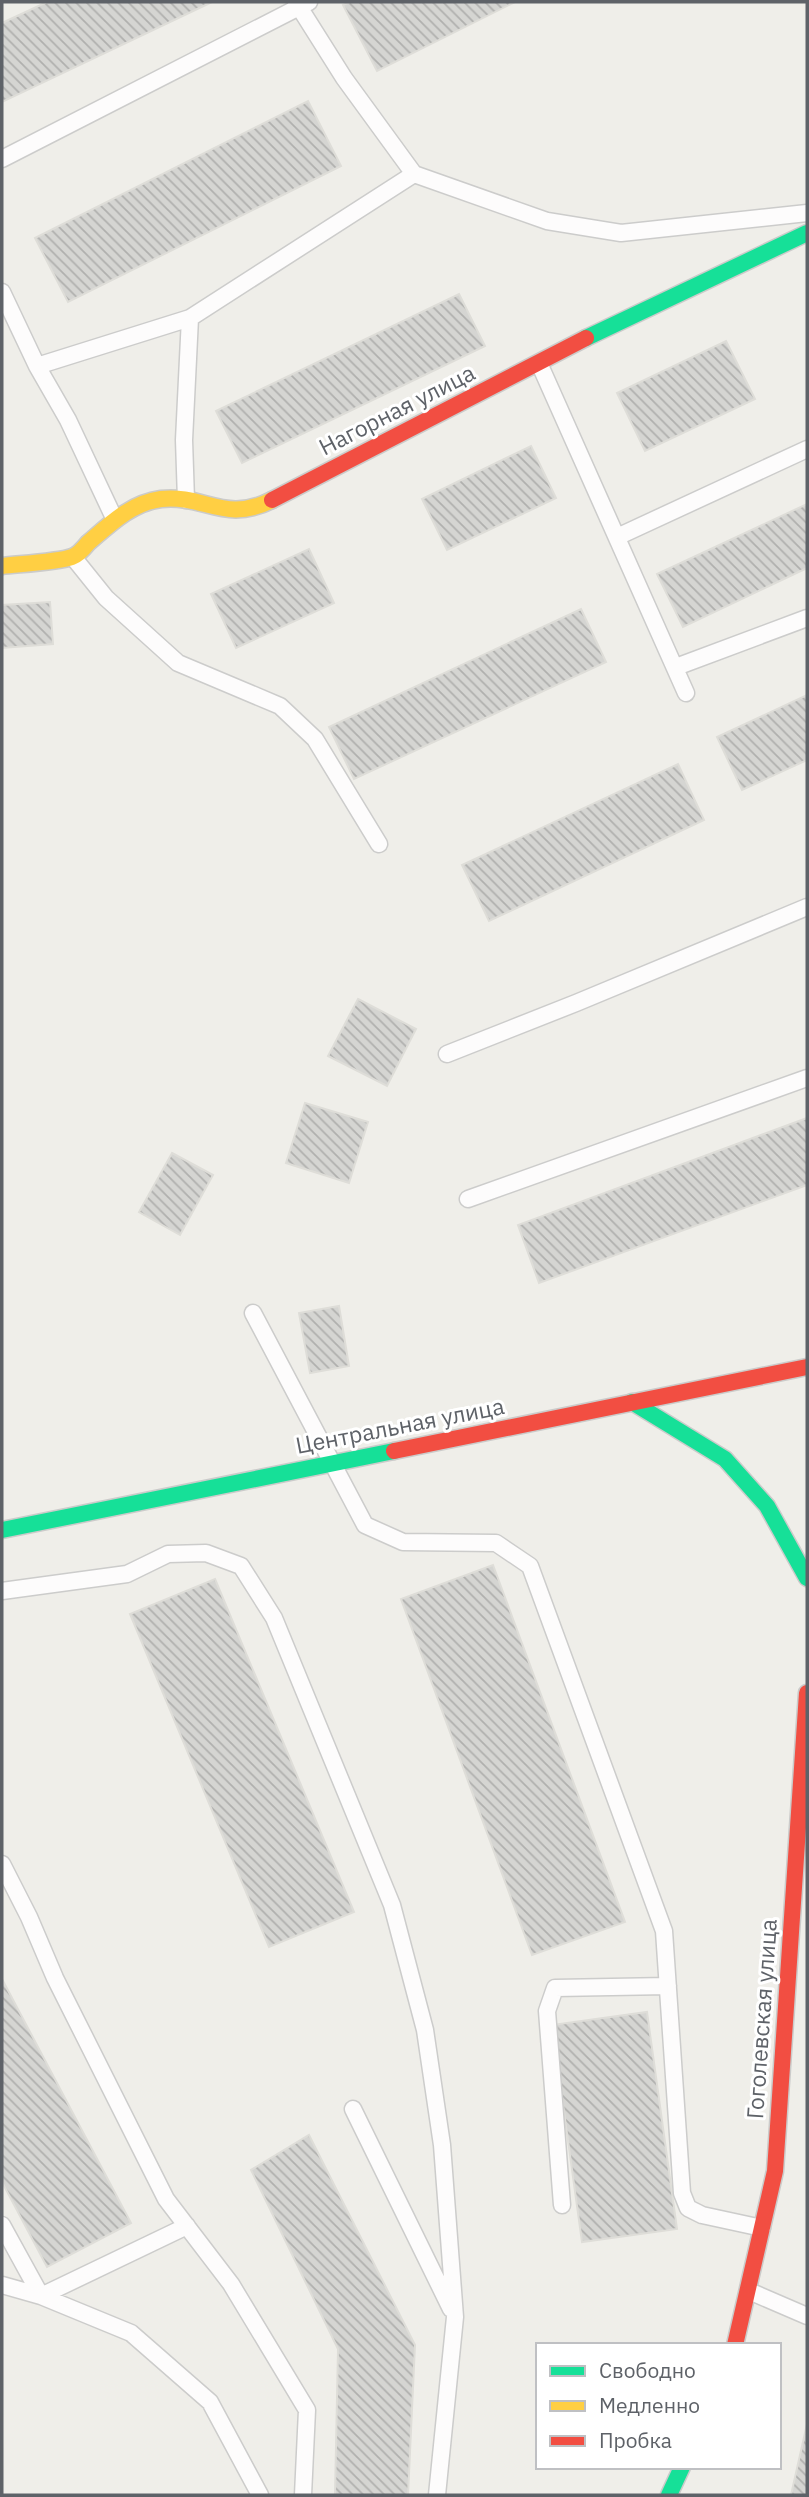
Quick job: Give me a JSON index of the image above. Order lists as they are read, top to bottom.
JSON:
{
  "streets": {
    "street": ["Нагорная улица", "Центральная улица", "Гоголевская улица"]
  },
  "legend": ["Свободно", "Медленно", "Пробка"]
}
